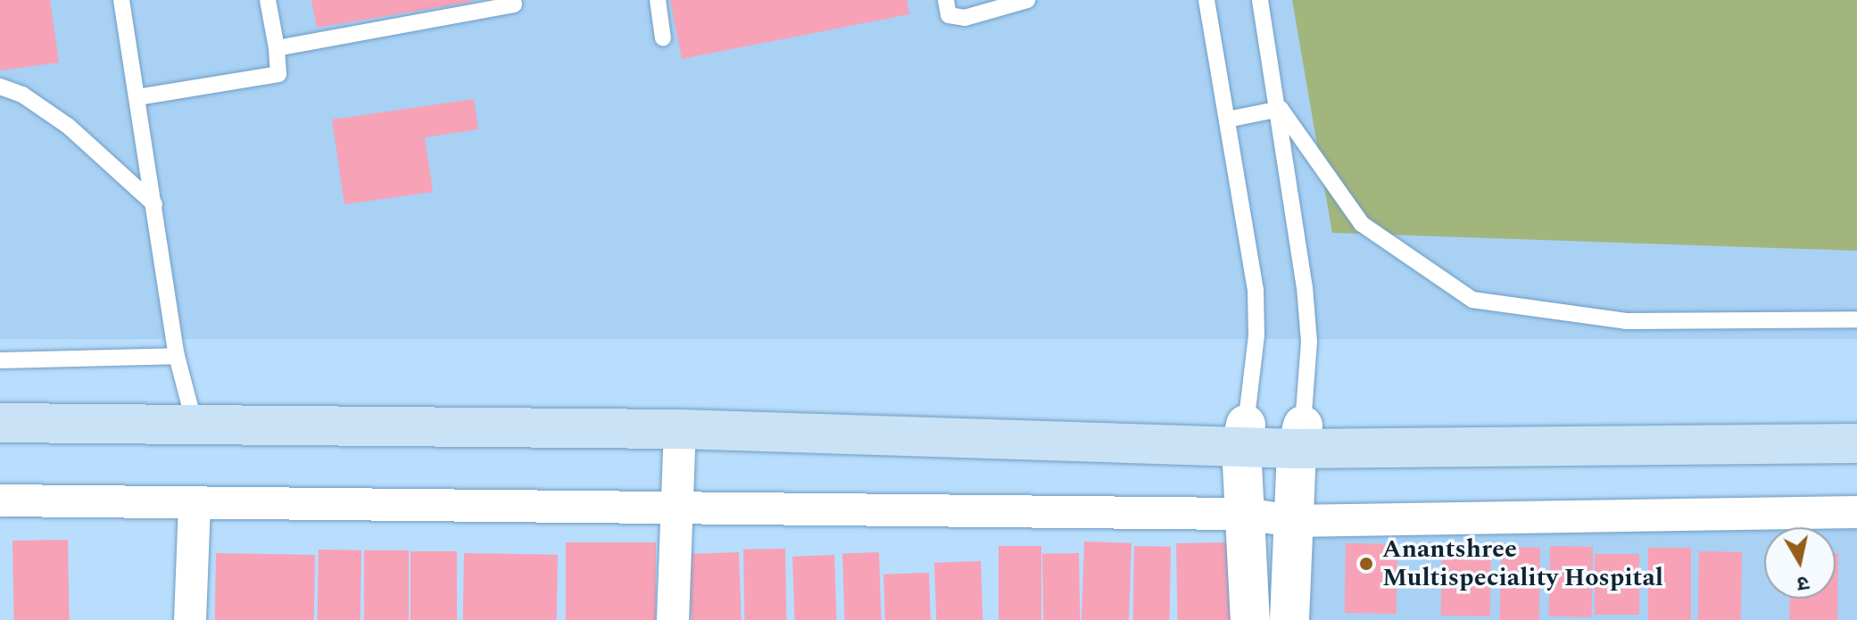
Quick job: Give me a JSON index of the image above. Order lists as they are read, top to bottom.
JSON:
{
  "places": ["Anantshree Multispeciality Hospital"],
  "north": "bottom"
}
